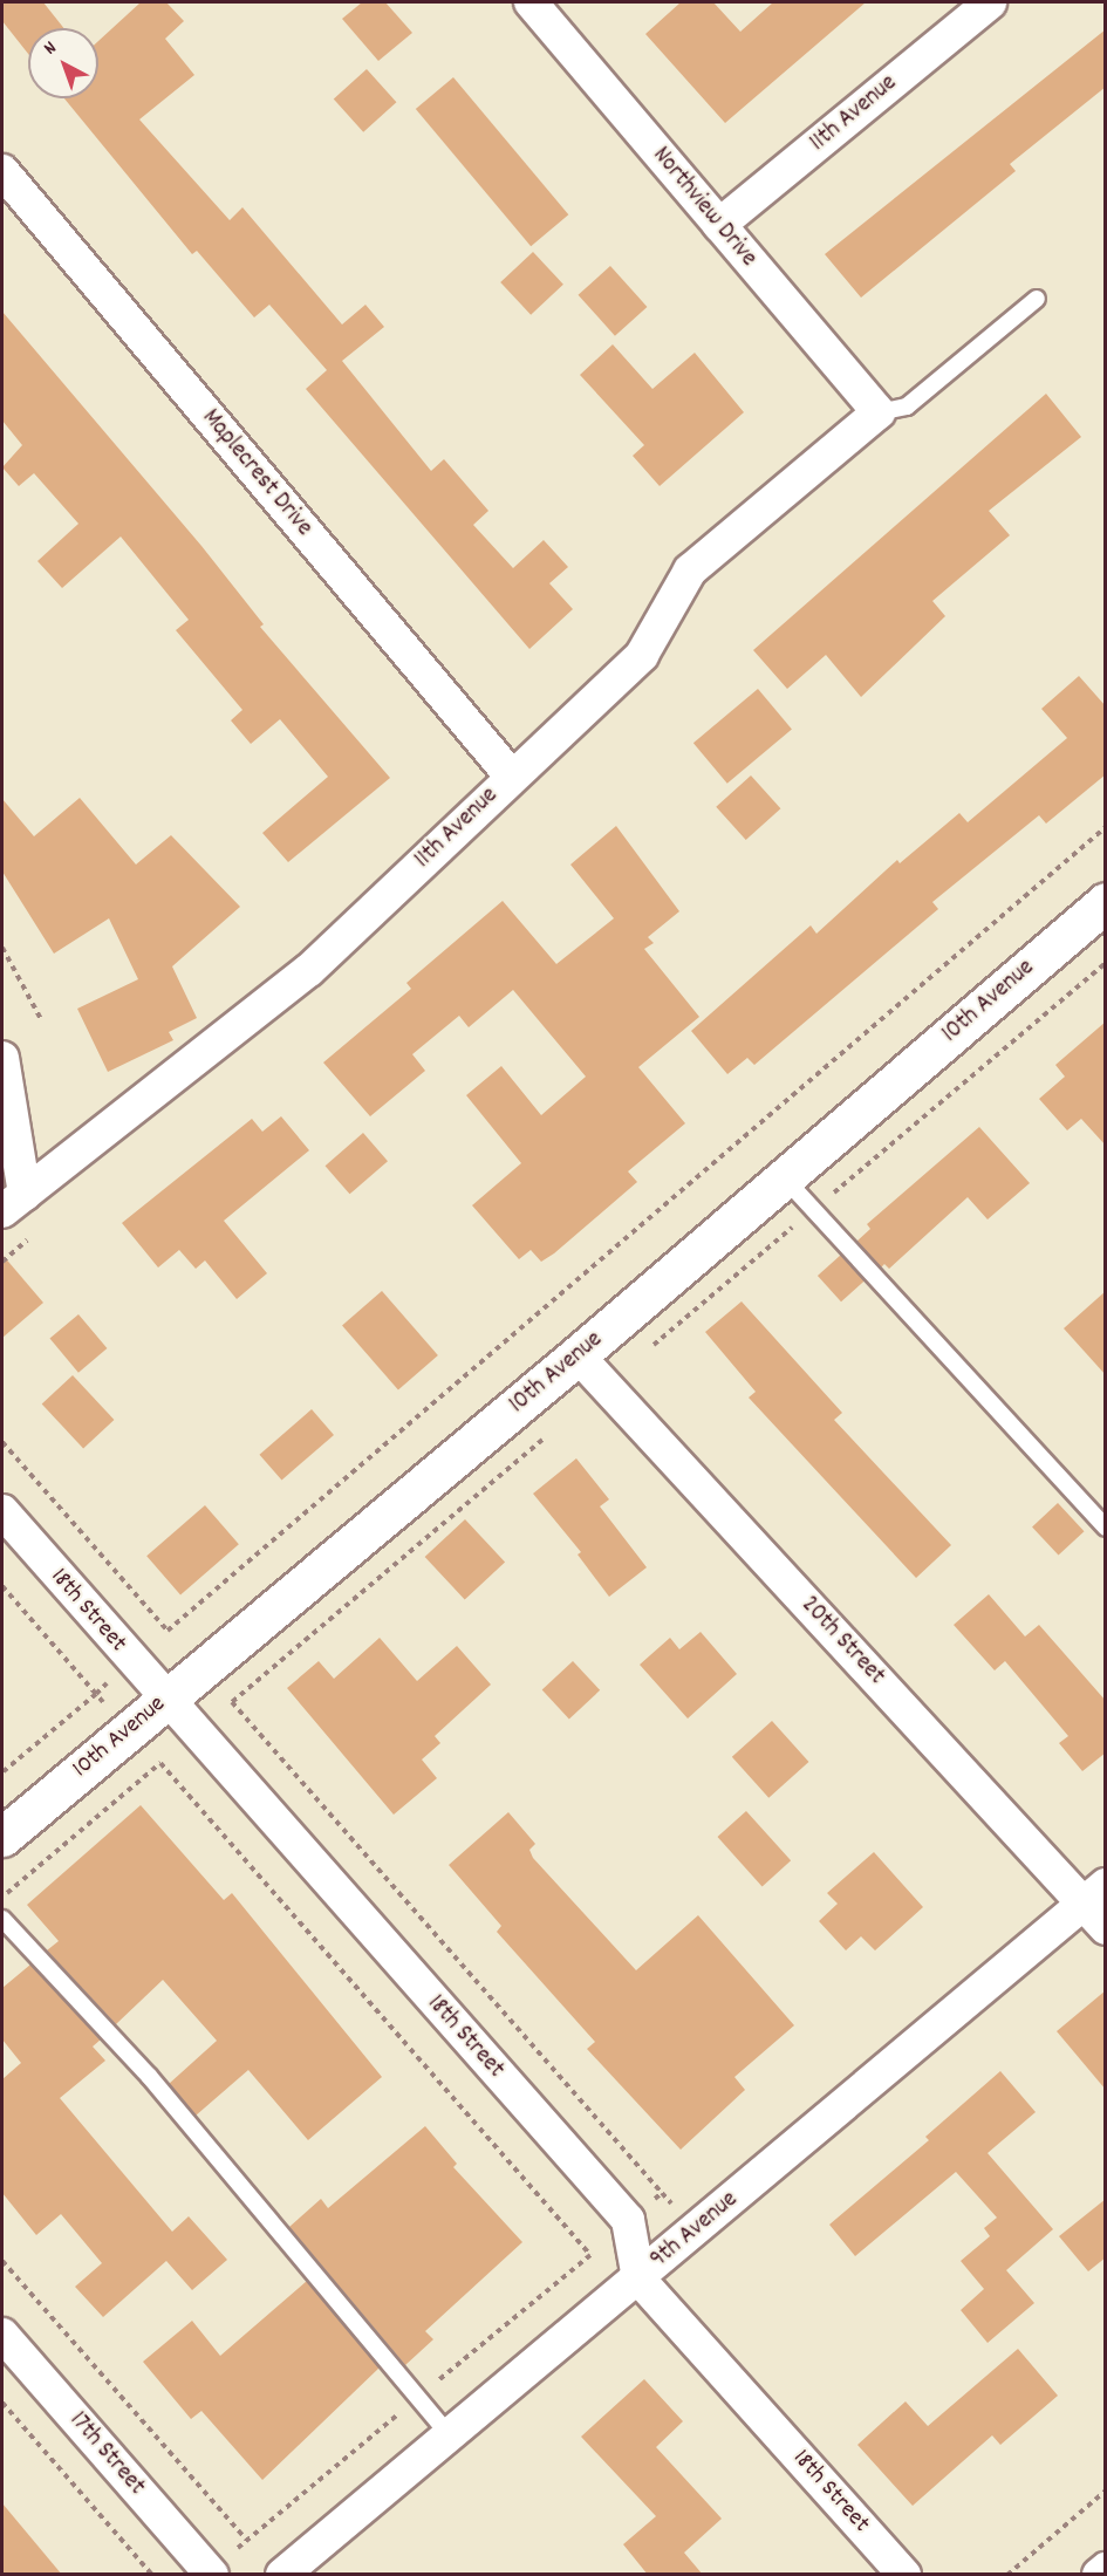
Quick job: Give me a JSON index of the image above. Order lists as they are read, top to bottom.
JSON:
{
  "streets": {
    "street": [
      "11th Avenue",
      "Northview Drive",
      "Maplecrest Drive",
      "10th Avenue",
      "18th Street",
      "20th Street",
      "9th Avenue",
      "17th Street"
    ]
  },
  "crossings": [
    ["11th Avenue", "Northview Drive"],
    ["11th Avenue", "Maplecrest Drive"],
    ["10th Avenue", "18th Street"],
    ["10th Avenue", "20th Street"],
    ["18th Street", "9th Avenue"],
    ["20th Street", "9th Avenue"]
  ],
  "north": "top left"
}
